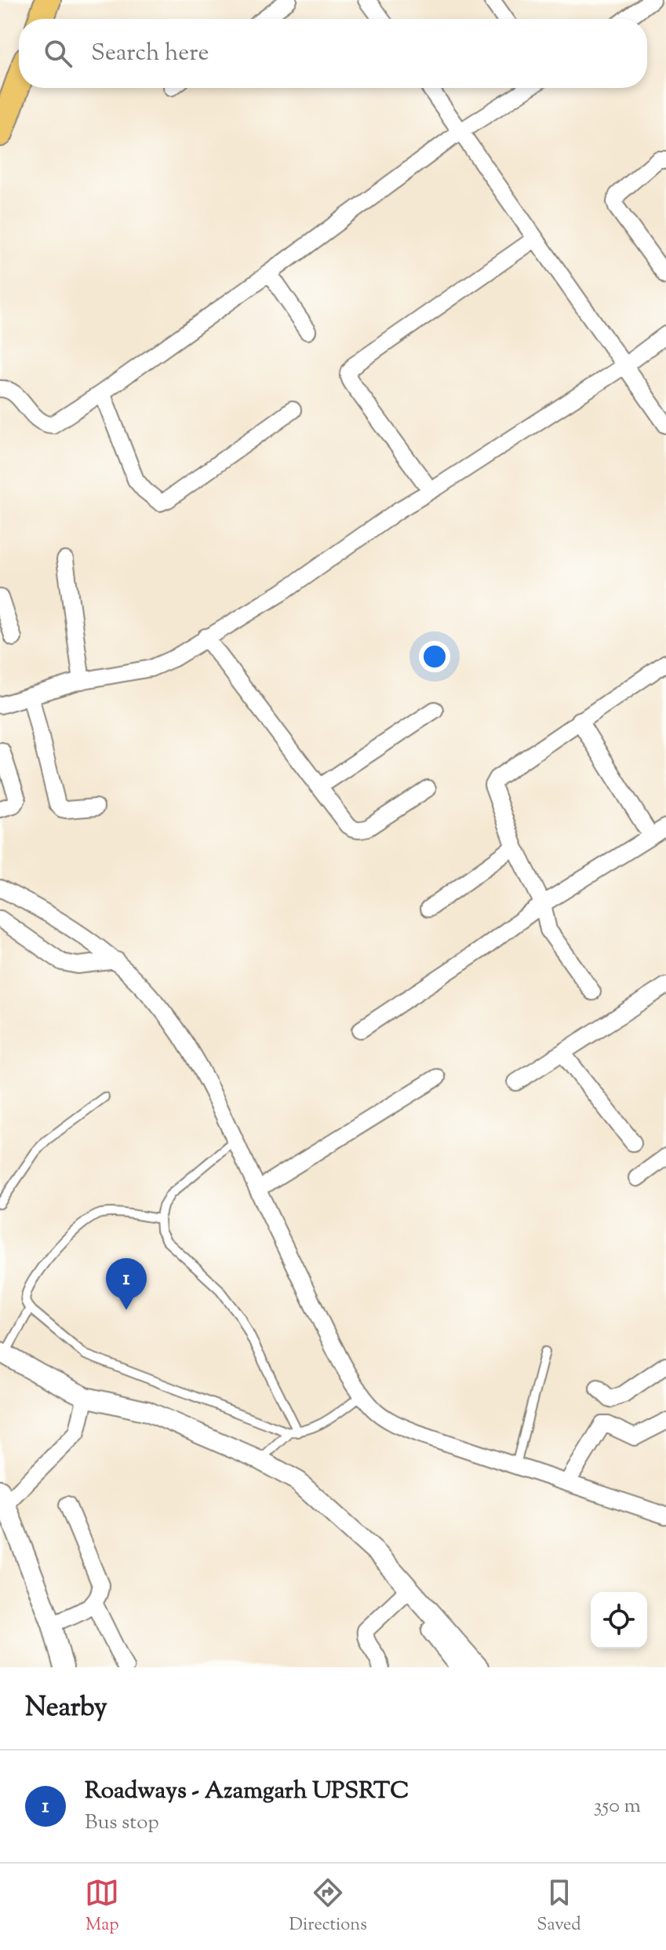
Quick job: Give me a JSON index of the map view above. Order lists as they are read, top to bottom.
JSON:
{
  "page": {
    "search": "Search here",
    "pins": "1",
    "heading": "Nearby",
    "list": [
      {
        "mark": "1",
        "name": "Roadways - Azamgarh UPSRTC",
        "note": "Bus stop",
        "value": "350 m"
      }
    ],
    "nav": ["Map", "Directions", "Saved"]
  }
}
